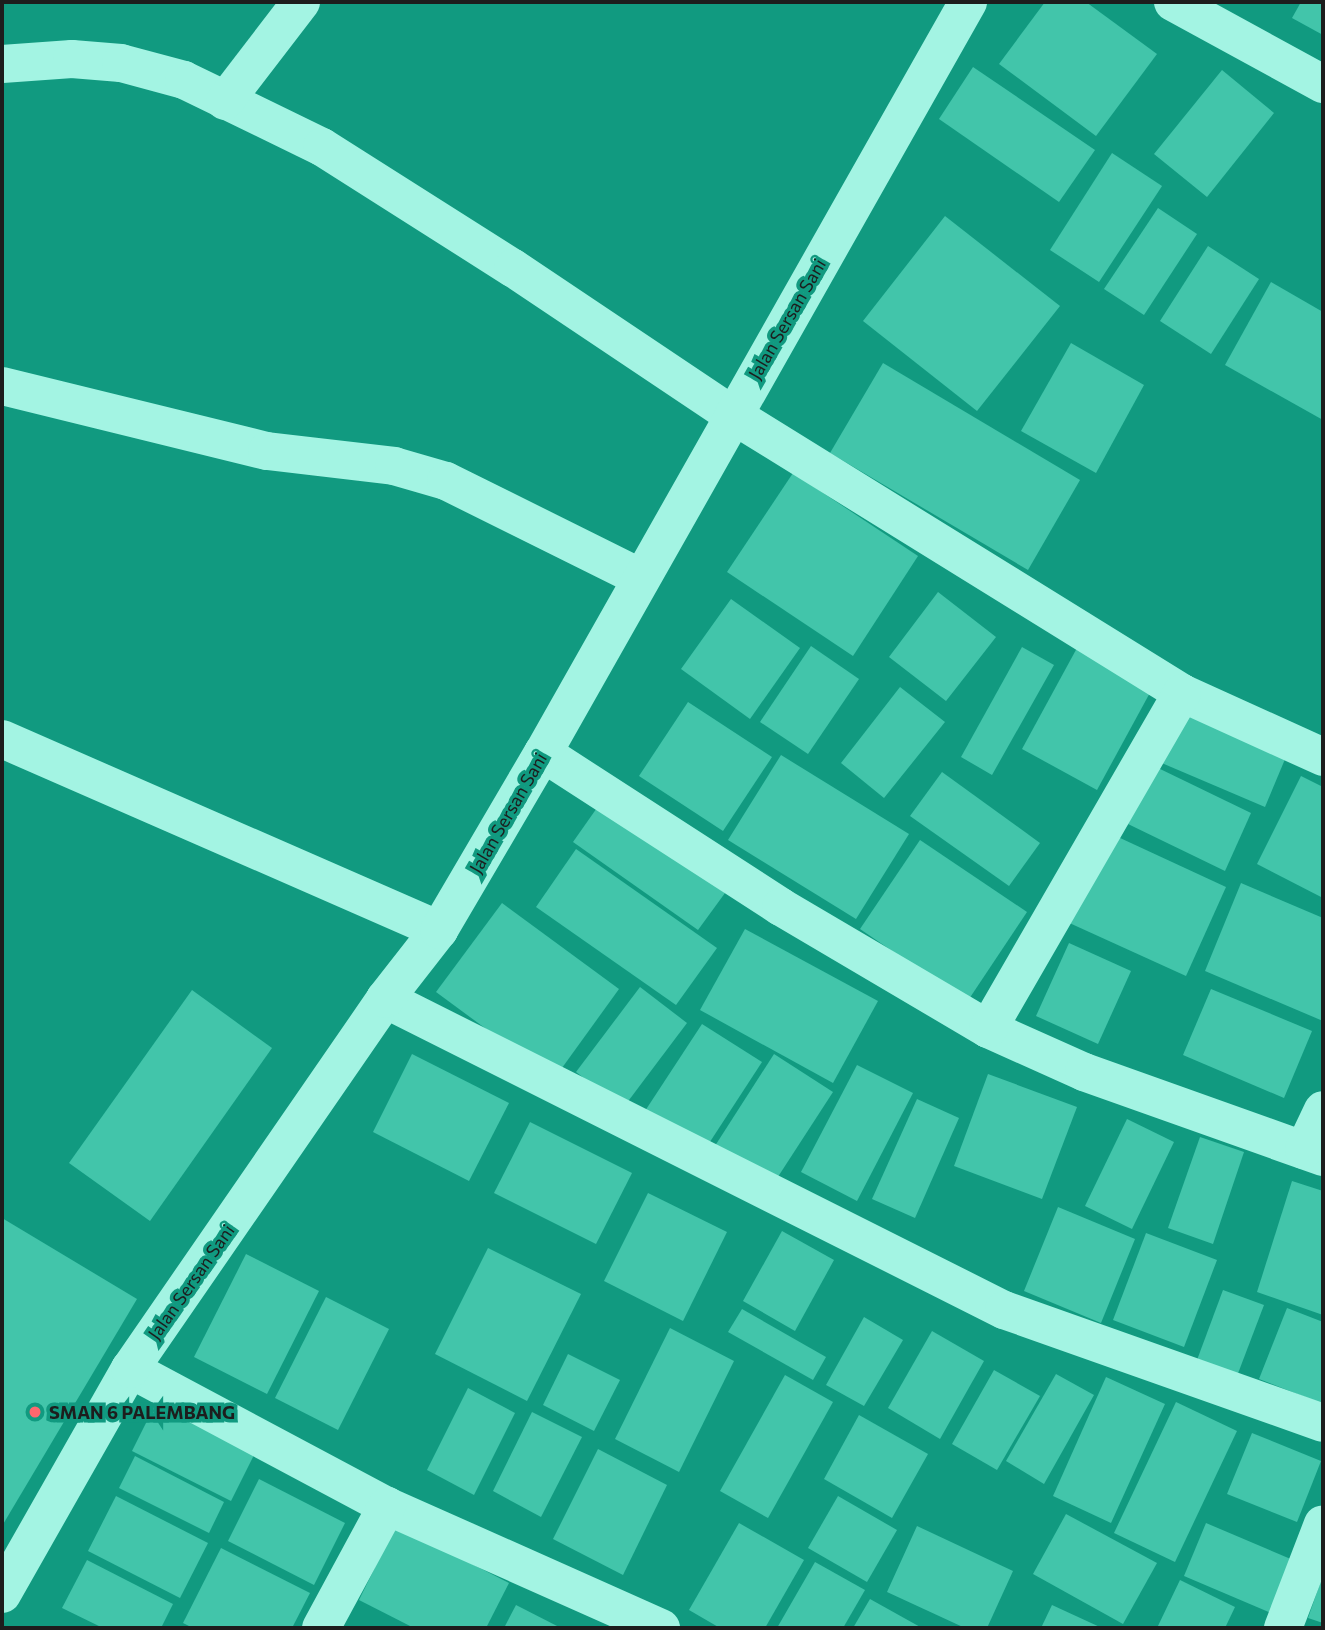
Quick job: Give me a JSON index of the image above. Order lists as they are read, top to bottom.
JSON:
{
  "streets": {
    "street": ["Jalan Sersan Sani"]
  },
  "places": ["SMAN 6 PALEMBANG"]
}
